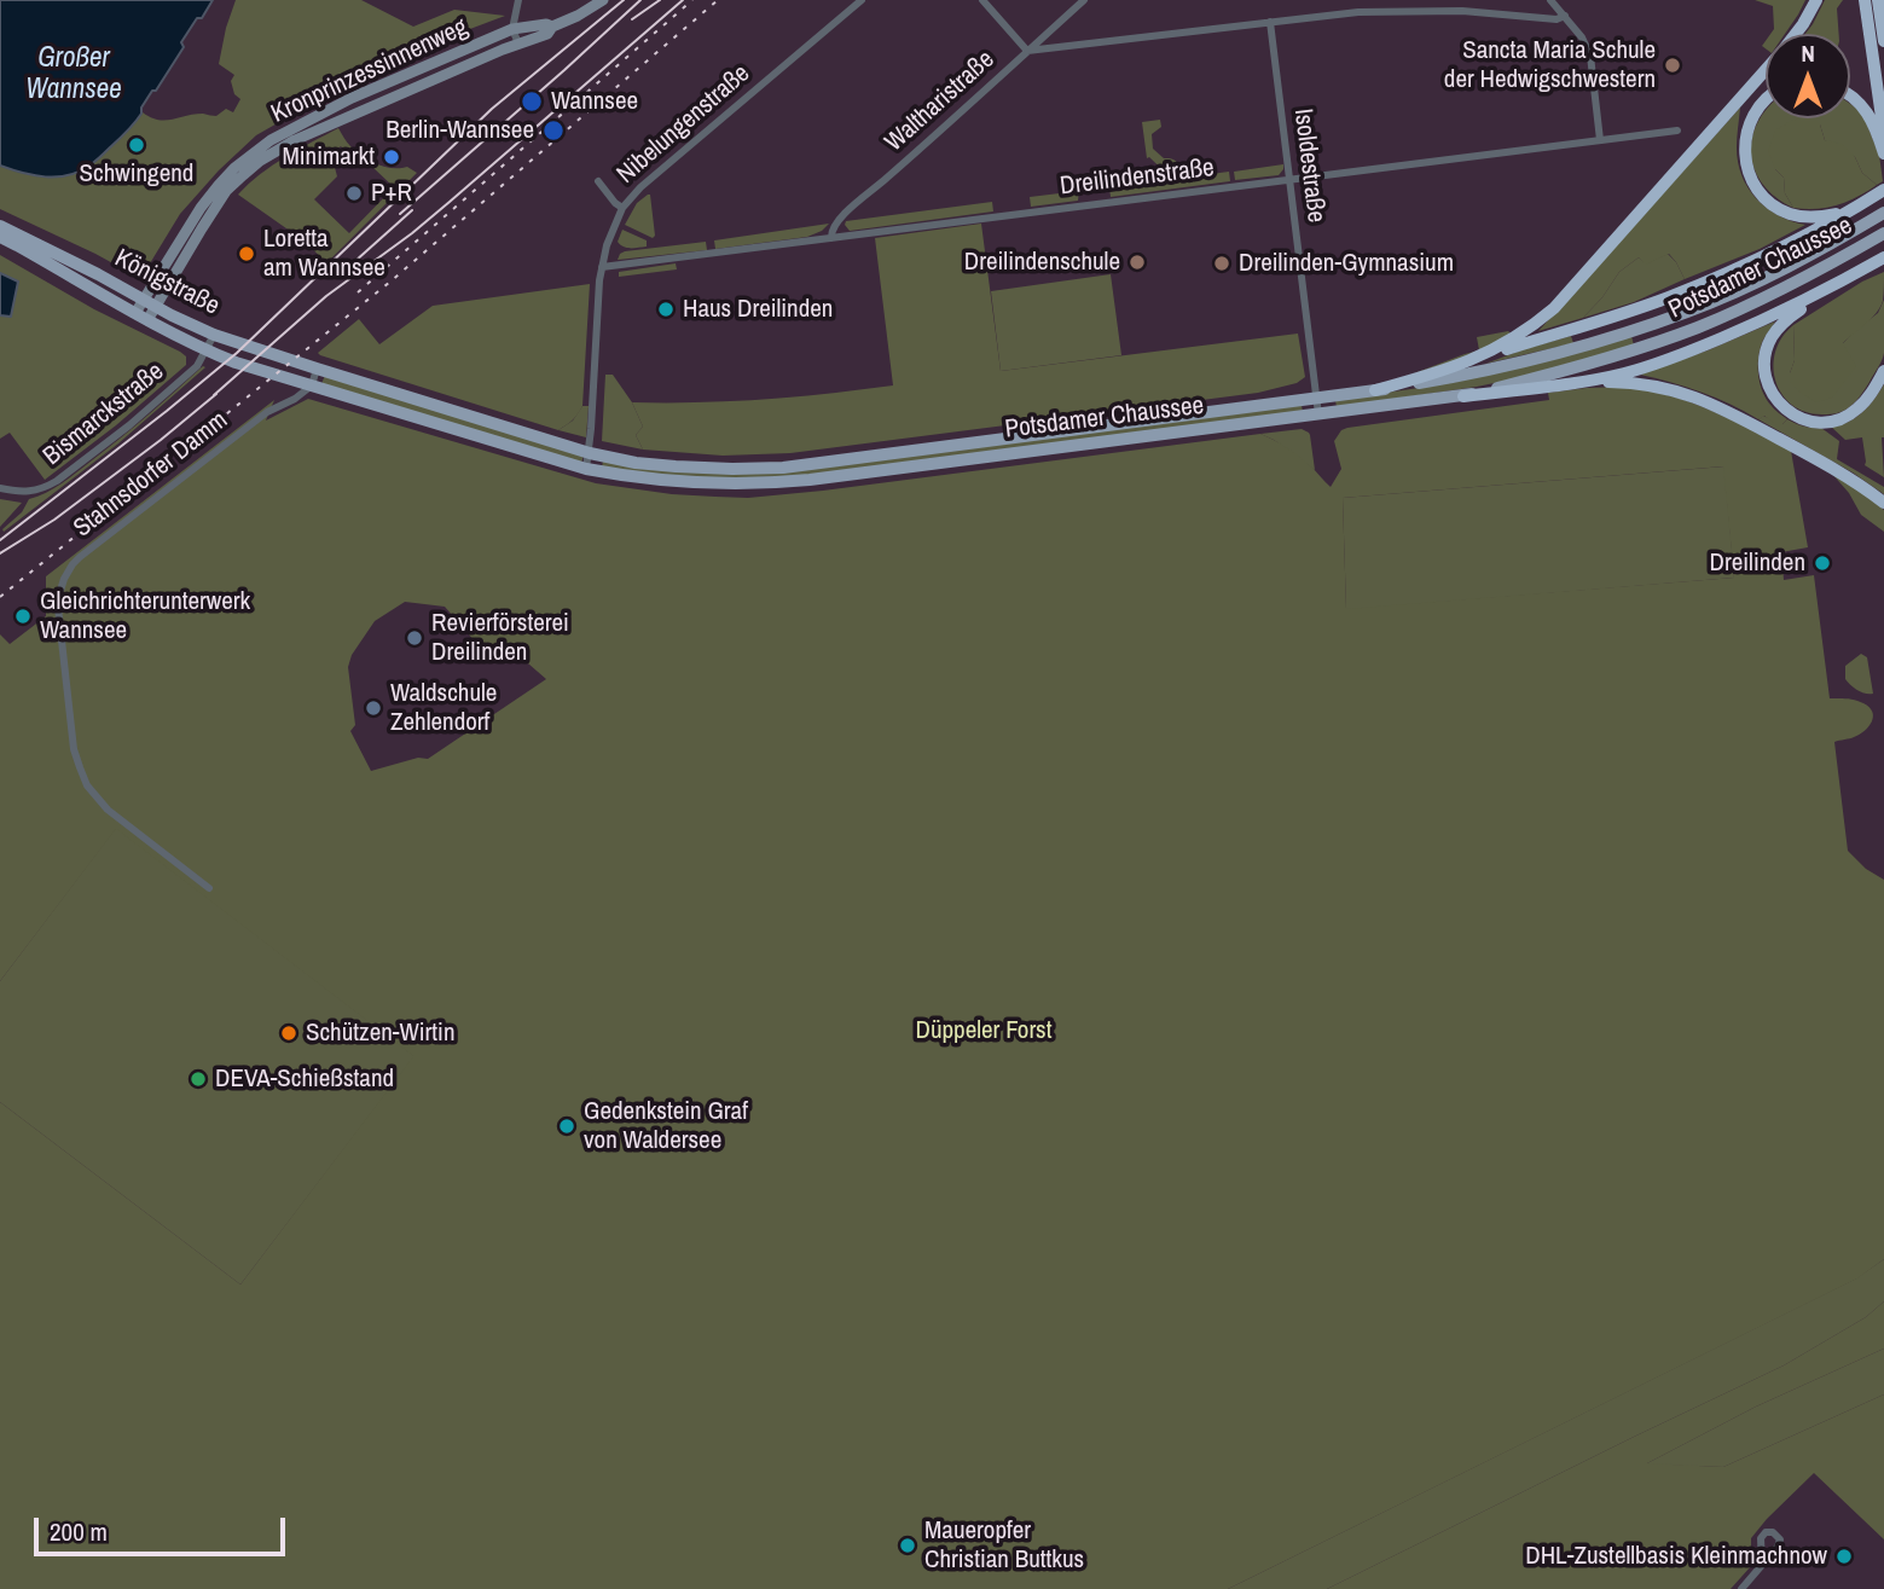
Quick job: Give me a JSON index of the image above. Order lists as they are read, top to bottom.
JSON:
{
  "streets": {
    "main road": ["Kronprinzessinnenweg", "Potsdamer Chaussee", "Königstraße"],
    "street": [
      "Waltharistraße",
      "Nibelungenstraße",
      "Isoldestraße",
      "Dreilindenstraße",
      "Bismarckstraße",
      "Stahnsdorfer Damm"
    ]
  },
  "crossings": [
    ["Kronprinzessinnenweg", "Königstraße"],
    ["Waltharistraße", "Dreilindenstraße"],
    ["Nibelungenstraße", "Dreilindenstraße"],
    ["Nibelungenstraße", "Potsdamer Chaussee"],
    ["Isoldestraße", "Dreilindenstraße"],
    ["Isoldestraße", "Potsdamer Chaussee"],
    ["Potsdamer Chaussee", "Königstraße"],
    ["Potsdamer Chaussee", "Stahnsdorfer Damm"],
    ["Königstraße", "Bismarckstraße"],
    ["Königstraße", "Stahnsdorfer Damm"]
  ],
  "water": ["Großer Wannsee"],
  "parks": ["Düppeler Forst"],
  "places": [
    "Sancta Maria Schule der Hedwigschwestern",
    "Wannsee",
    "Berlin-Wannsee",
    "Schwingend",
    "Minimarkt",
    "P+R",
    "Loretta am Wannsee",
    "Dreilindenschule",
    "Dreilinden-Gymnasium",
    "Haus Dreilinden",
    "Dreilinden",
    "Gleichrichterunterwerk Wannsee",
    "Revierförsterei Dreilinden",
    "Waldschule Zehlendorf",
    "Schützen-Wirtin",
    "DEVA-Schießstand",
    "Gedenkstein Graf von Waldersee",
    "Maueropfer Christian Buttkus",
    "DHL-Zustellbasis Kleinmachnow"
  ],
  "scale_bar": "200 m",
  "north": "top"
}
